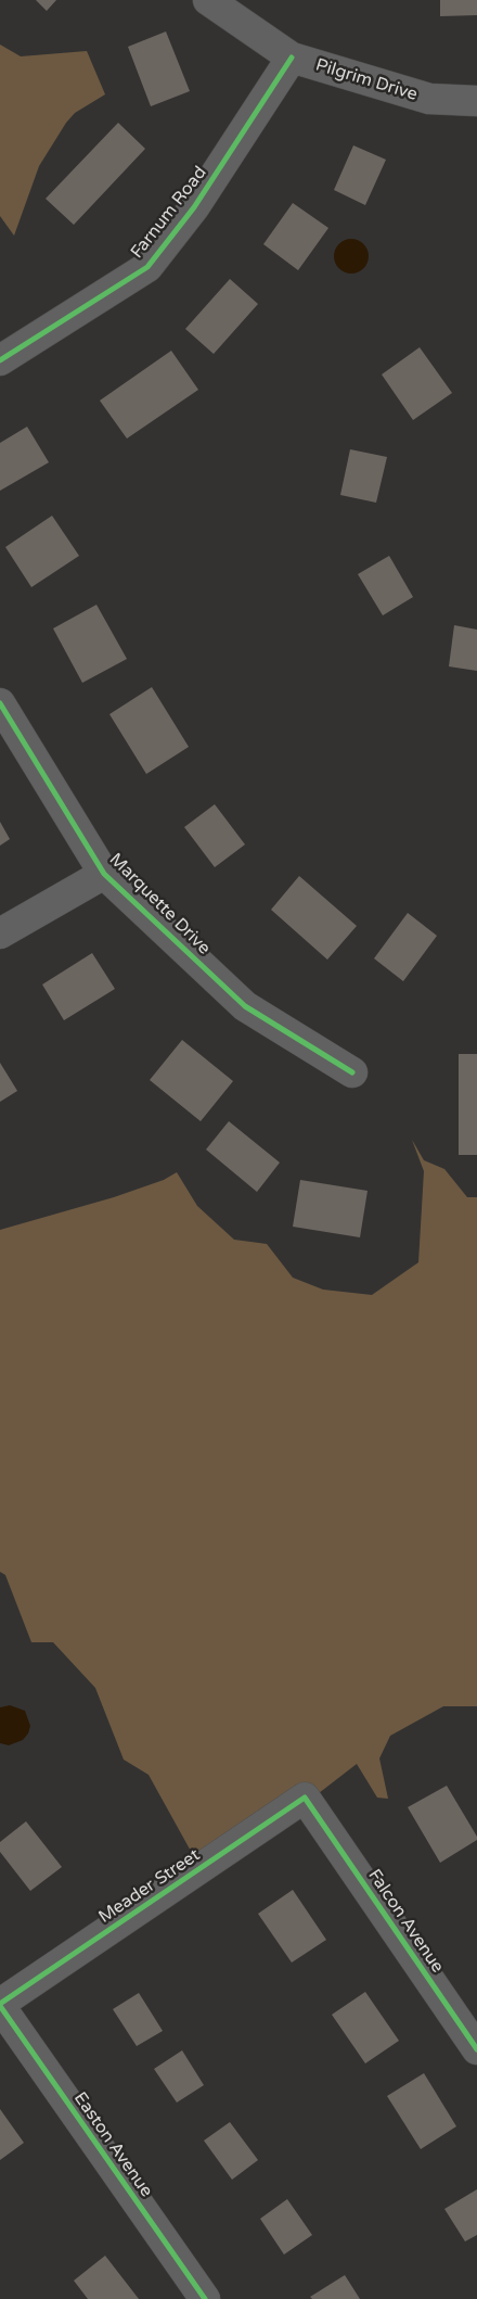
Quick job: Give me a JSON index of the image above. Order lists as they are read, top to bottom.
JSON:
{
  "streets": {
    "street": [
      "Pilgrim Drive",
      "Farnum Road",
      "Marquette Drive",
      "Meader Street",
      "Falcon Avenue",
      "Easton Avenue"
    ]
  },
  "crossings": [
    ["Pilgrim Drive", "Farnum Road"],
    ["Meader Street", "Falcon Avenue"],
    ["Meader Street", "Easton Avenue"]
  ]
}
